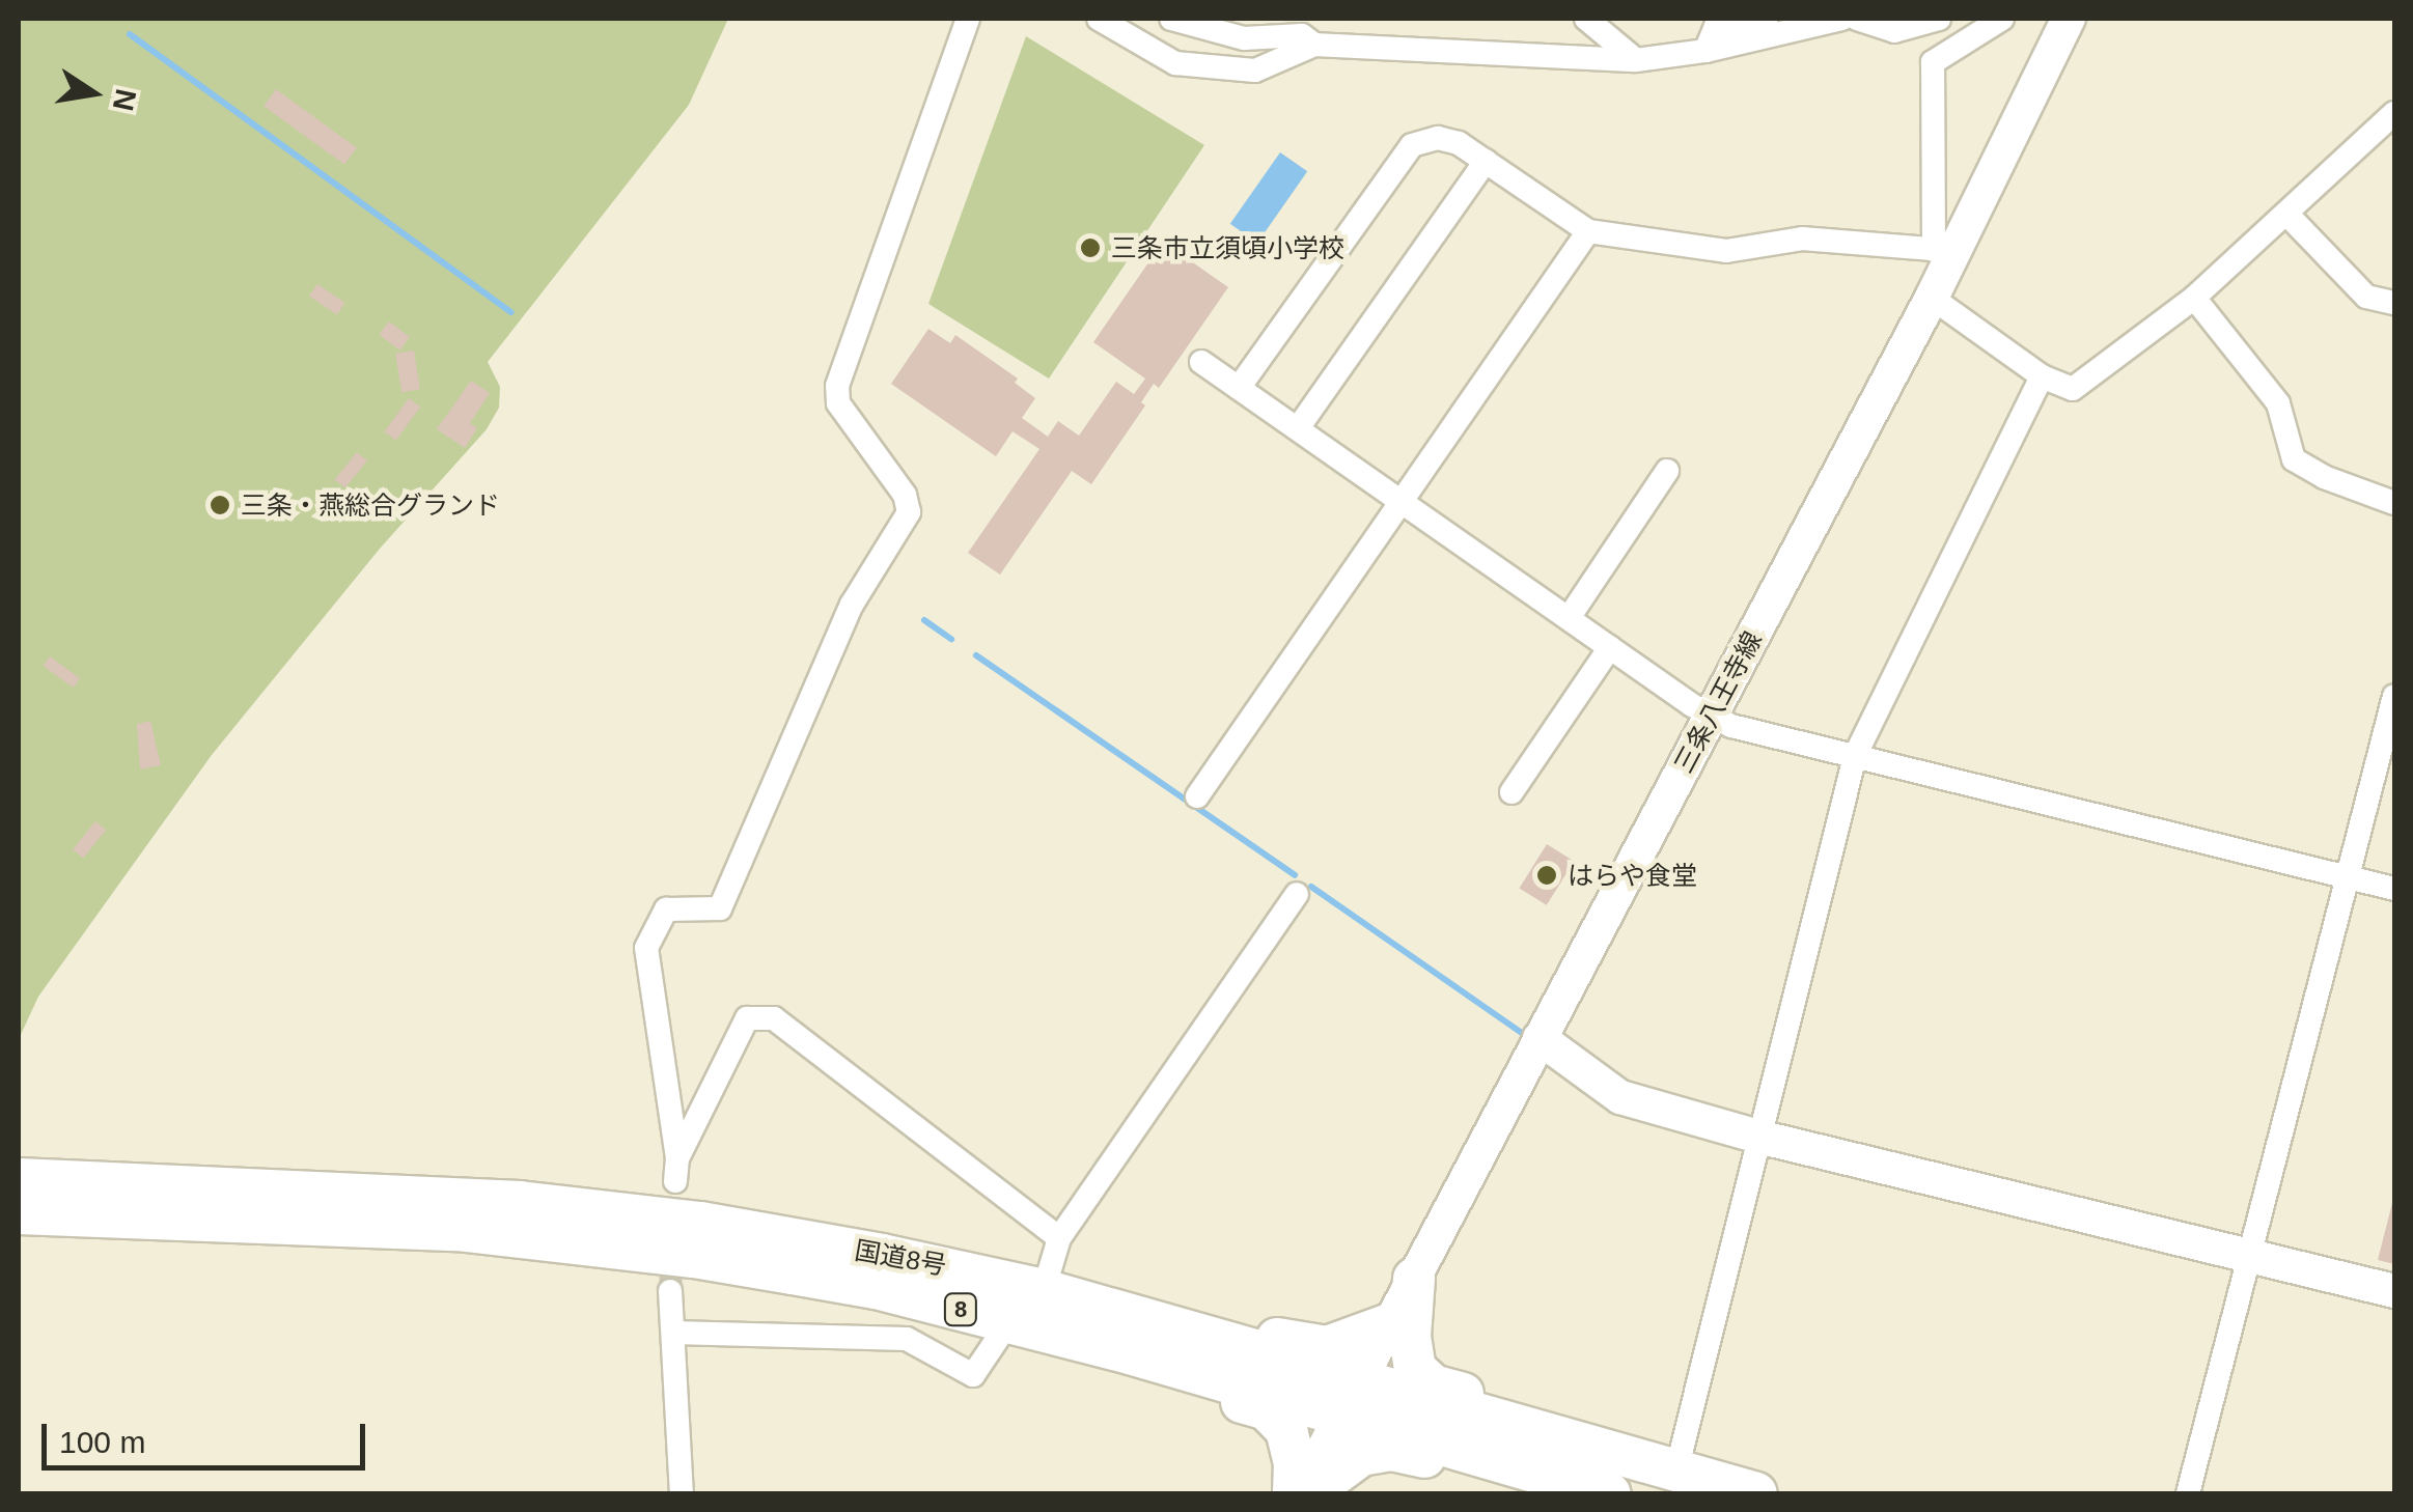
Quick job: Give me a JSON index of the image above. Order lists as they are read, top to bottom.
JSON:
{
  "streets": {
    "highway": ["国道8号", "8"],
    "main road": ["三条八王寺線"]
  },
  "crossings": [
    ["三条八王寺線", "国道8号"]
  ],
  "places": ["三条市立須頃小学校", "三条・燕総合グランド", "はらや食堂"],
  "scale_bar": "100 m",
  "north": "right"
}
